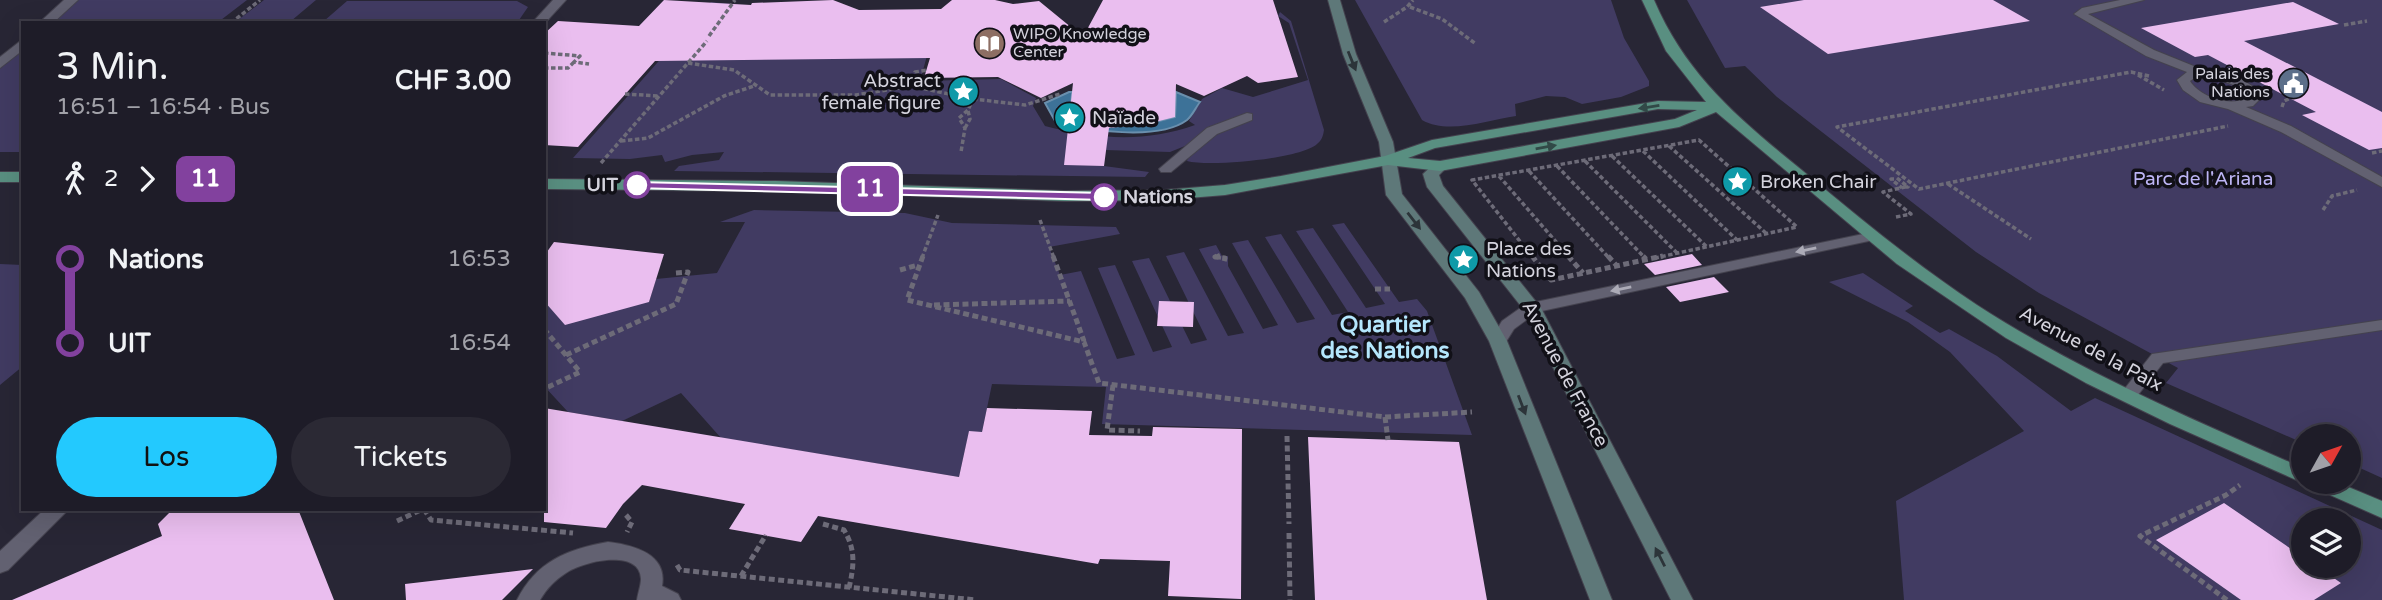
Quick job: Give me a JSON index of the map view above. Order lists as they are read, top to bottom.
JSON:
{
  "streets": {
    "main road": ["Avenue de la Paix", "Avenue de France"]
  },
  "districts": ["Quartier des Nations"],
  "parks": ["Parc de l'Ariana"],
  "places": {
    "library": ["WIPO Knowledge Center"],
    "public building": ["Palais des Nations"],
    "place": [
      "Abstract female figure",
      "Naïade",
      "Broken Chair",
      "Place des Nations"
    ],
    "other": ["UIT", "Nations"]
  },
  "lines": ["bus line 11"],
  "north": "top right",
  "page": {
    "on_map": "11",
    "heading": ["3 Min.", "16:51 – 16:54 · Bus", "CHF 3.00"],
    "legs": ["2", "11"],
    "list": [
      {
        "name": "Nations",
        "value": "16:53"
      },
      {
        "name": "UIT",
        "value": "16:54"
      }
    ],
    "buttons": ["Los", "Tickets"]
  }
}
